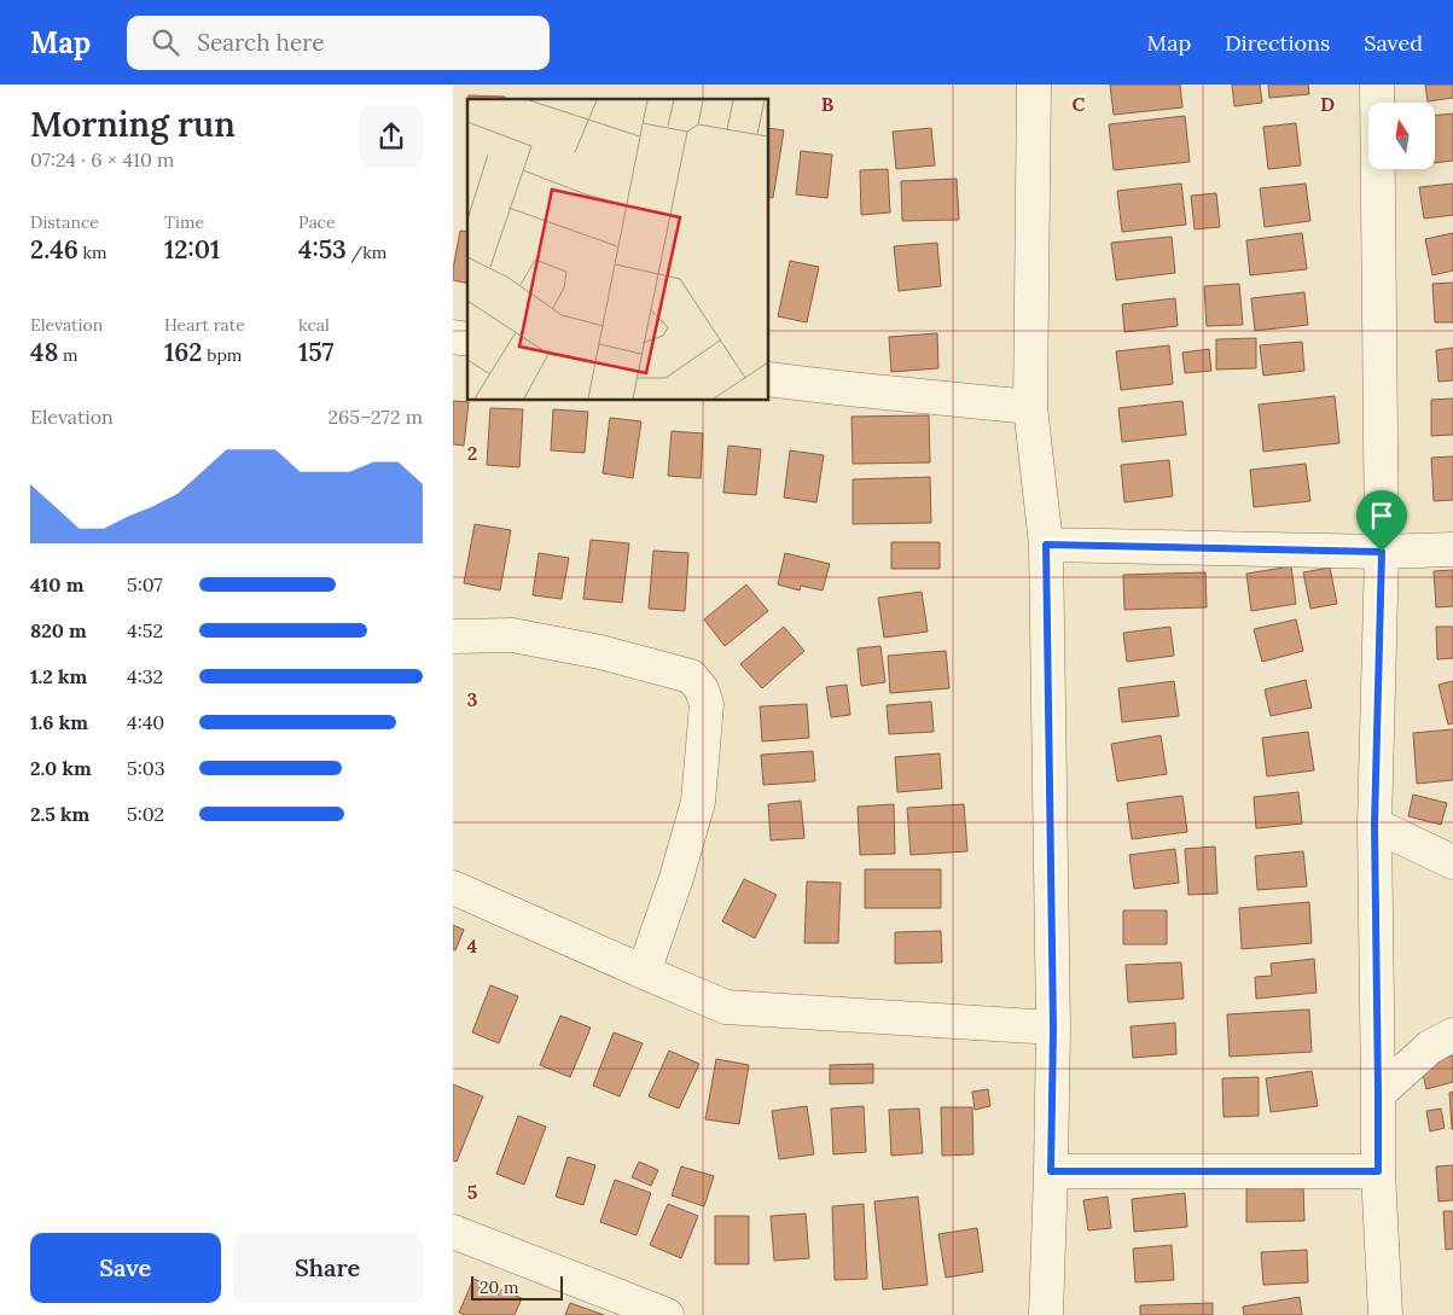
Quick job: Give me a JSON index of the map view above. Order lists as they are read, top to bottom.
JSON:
{
  "scale_bar": "20 m",
  "north": "top",
  "page": {
    "header": "Map",
    "search": "Search here",
    "nav": ["Map", "Directions", "Saved"],
    "heading": ["Morning run", "07:24 · 6 × 410 m"],
    "stats": [
      ["Distance", "2.46 km"],
      ["Time", "12:01"],
      ["Pace", "4:53 /km"],
      ["Elevation", "48 m"],
      ["Heart rate", "162 bpm"],
      ["kcal", "157"]
    ],
    "chart": ["Elevation", "265–272 m"],
    "list": [
      {
        "name": "410 m",
        "note": "5:07"
      },
      {
        "name": "820 m",
        "note": "4:52"
      },
      {
        "name": "1.2 km",
        "note": "4:32"
      },
      {
        "name": "1.6 km",
        "note": "4:40"
      },
      {
        "name": "2.0 km",
        "note": "5:03"
      },
      {
        "name": "2.5 km",
        "note": "5:02"
      }
    ],
    "buttons": ["Save", "Share"],
    "scale": "20 m"
  },
  "grid": {
    "columns": ["B", "C", "D"],
    "rows": [
      "2",
      "3",
      "4",
      "5"
    ]
  }
}
